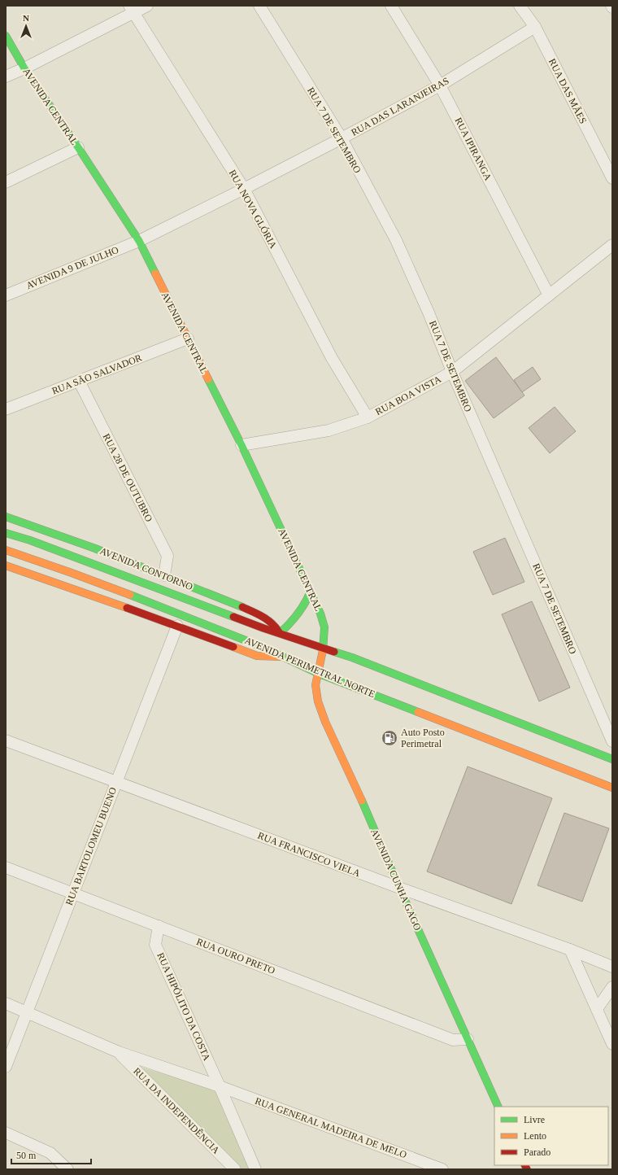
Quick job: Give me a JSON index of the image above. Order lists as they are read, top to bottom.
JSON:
{
  "streets": {
    "main road": [
      "AVENIDA CENTRAL",
      "AVENIDA CONTORNO",
      "AVENIDA PERIMETRAL NORTE",
      "AVENIDA CUNHA GAGO"
    ],
    "street": [
      "RUA DAS MÃES",
      "RUA DAS LARANJEIRAS",
      "RUA 7 DE SETEMBRO",
      "RUA IPIRANGA",
      "RUA NOVA GLÓRIA",
      "AVENIDA 9 DE JULHO",
      "RUA SÃO SALVADOR",
      "RUA BOA VISTA",
      "RUA 28 DE OUTUBRO",
      "RUA BARTOLOMEU BUENO",
      "RUA FRANCISCO VIELA",
      "RUA OURO PRETO",
      "RUA HIPÓLITO DA COSTA",
      "RUA DA INDEPENDÊNCIA",
      "RUA GENERAL MADEIRA DE MELO"
    ]
  },
  "crossings": [
    ["RUA DAS MÃES", "RUA DAS LARANJEIRAS"],
    ["AVENIDA CENTRAL", "RUA DAS LARANJEIRAS"],
    ["AVENIDA CENTRAL", "AVENIDA 9 DE JULHO"],
    ["AVENIDA CENTRAL", "RUA SÃO SALVADOR"],
    ["AVENIDA CENTRAL", "RUA BOA VISTA"],
    ["AVENIDA CENTRAL", "AVENIDA PERIMETRAL NORTE"],
    ["AVENIDA CENTRAL", "AVENIDA CUNHA GAGO"],
    ["RUA DAS LARANJEIRAS", "RUA 7 DE SETEMBRO"],
    ["RUA DAS LARANJEIRAS", "RUA IPIRANGA"],
    ["RUA DAS LARANJEIRAS", "RUA NOVA GLÓRIA"],
    ["RUA DAS LARANJEIRAS", "AVENIDA 9 DE JULHO"],
    ["RUA 7 DE SETEMBRO", "RUA BOA VISTA"],
    ["RUA IPIRANGA", "RUA BOA VISTA"],
    ["RUA NOVA GLÓRIA", "RUA BOA VISTA"],
    ["RUA SÃO SALVADOR", "RUA 28 DE OUTUBRO"],
    ["RUA 28 DE OUTUBRO", "AVENIDA CONTORNO"],
    ["AVENIDA CONTORNO", "AVENIDA PERIMETRAL NORTE"],
    ["AVENIDA PERIMETRAL NORTE", "AVENIDA CUNHA GAGO"],
    ["RUA BARTOLOMEU BUENO", "RUA FRANCISCO VIELA"],
    ["RUA BARTOLOMEU BUENO", "RUA OURO PRETO"],
    ["RUA BARTOLOMEU BUENO", "RUA DA INDEPENDÊNCIA"],
    ["RUA FRANCISCO VIELA", "AVENIDA CUNHA GAGO"],
    ["AVENIDA CUNHA GAGO", "RUA OURO PRETO"],
    ["RUA OURO PRETO", "RUA HIPÓLITO DA COSTA"],
    ["RUA HIPÓLITO DA COSTA", "RUA DA INDEPENDÊNCIA"],
    ["RUA HIPÓLITO DA COSTA", "RUA GENERAL MADEIRA DE MELO"],
    ["RUA DA INDEPENDÊNCIA", "RUA GENERAL MADEIRA DE MELO"]
  ],
  "places": {
    "fuel station": ["Auto Posto Perimetral"]
  },
  "legend": ["Livre", "Lento", "Parado"],
  "scale_bar": "50 m",
  "north": "top"
}
